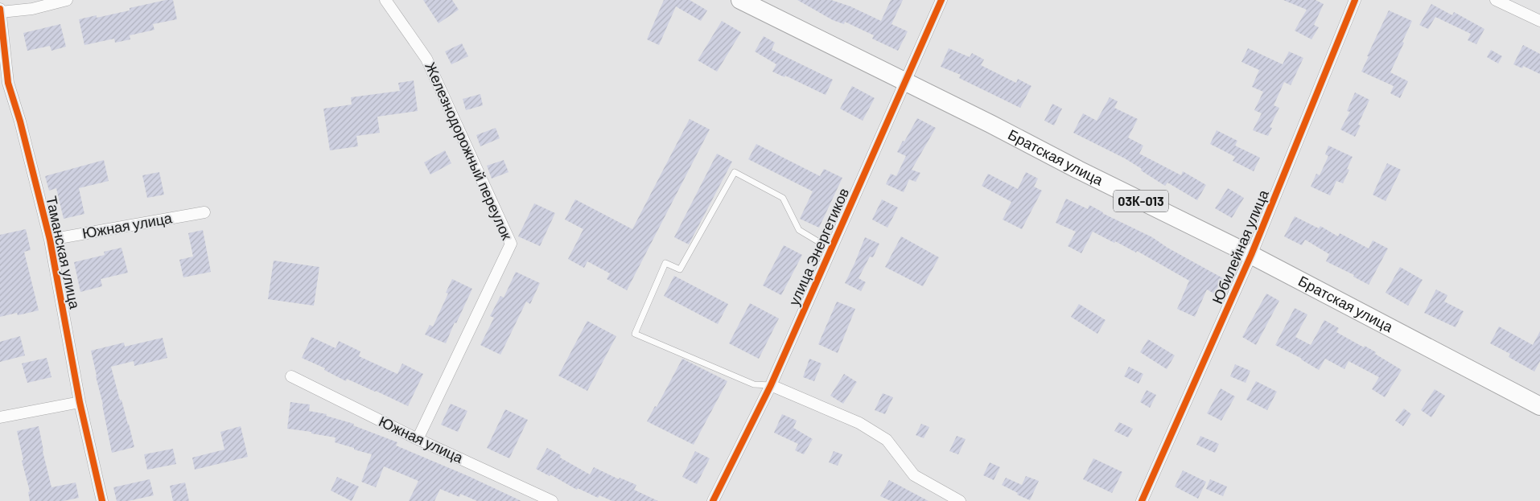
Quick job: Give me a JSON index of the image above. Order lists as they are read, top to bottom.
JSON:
{
  "streets": {
    "main road": ["Братская улица", "03К-013"],
    "street": [
      "Железнодорожный переулок",
      "Южная улица",
      "улица Энергетиков",
      "Юбилейная улица",
      "Таманская улица"
    ]
  },
  "crossings": [
    ["Железнодорожный переулок", "Южная улица"],
    ["Братская улица", "улица Энергетиков"],
    ["Братская улица", "Юбилейная улица"],
    ["Южная улица", "Таманская улица"]
  ]
}
